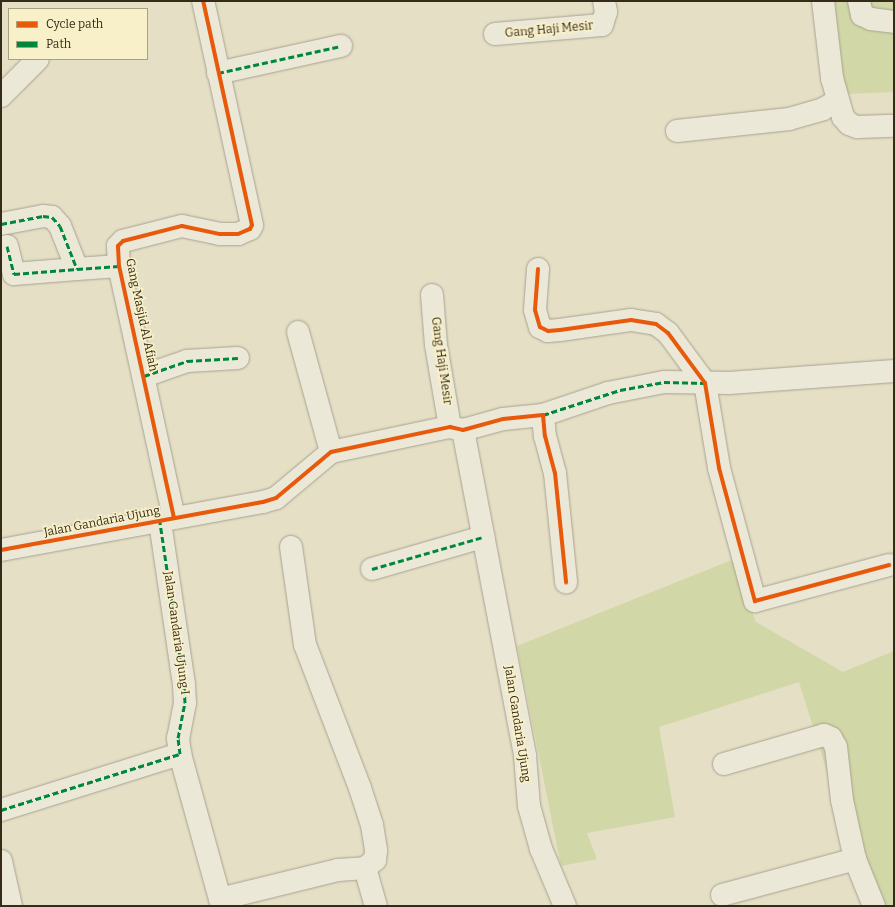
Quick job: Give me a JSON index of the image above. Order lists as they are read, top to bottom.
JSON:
{
  "streets": {
    "street": [
      "Gang Haji Mesir",
      "Gang Masjid Al Afiah",
      "Jalan Gandaria Ujung",
      "Jalan Gandaria Ujung I"
    ]
  },
  "crossings": [
    ["Gang Haji Mesir", "Jalan Gandaria Ujung"],
    ["Gang Masjid Al Afiah", "Jalan Gandaria Ujung"],
    ["Gang Masjid Al Afiah", "Jalan Gandaria Ujung I"],
    ["Jalan Gandaria Ujung", "Jalan Gandaria Ujung I"]
  ],
  "legend": ["Cycle path", "Path"]
}
